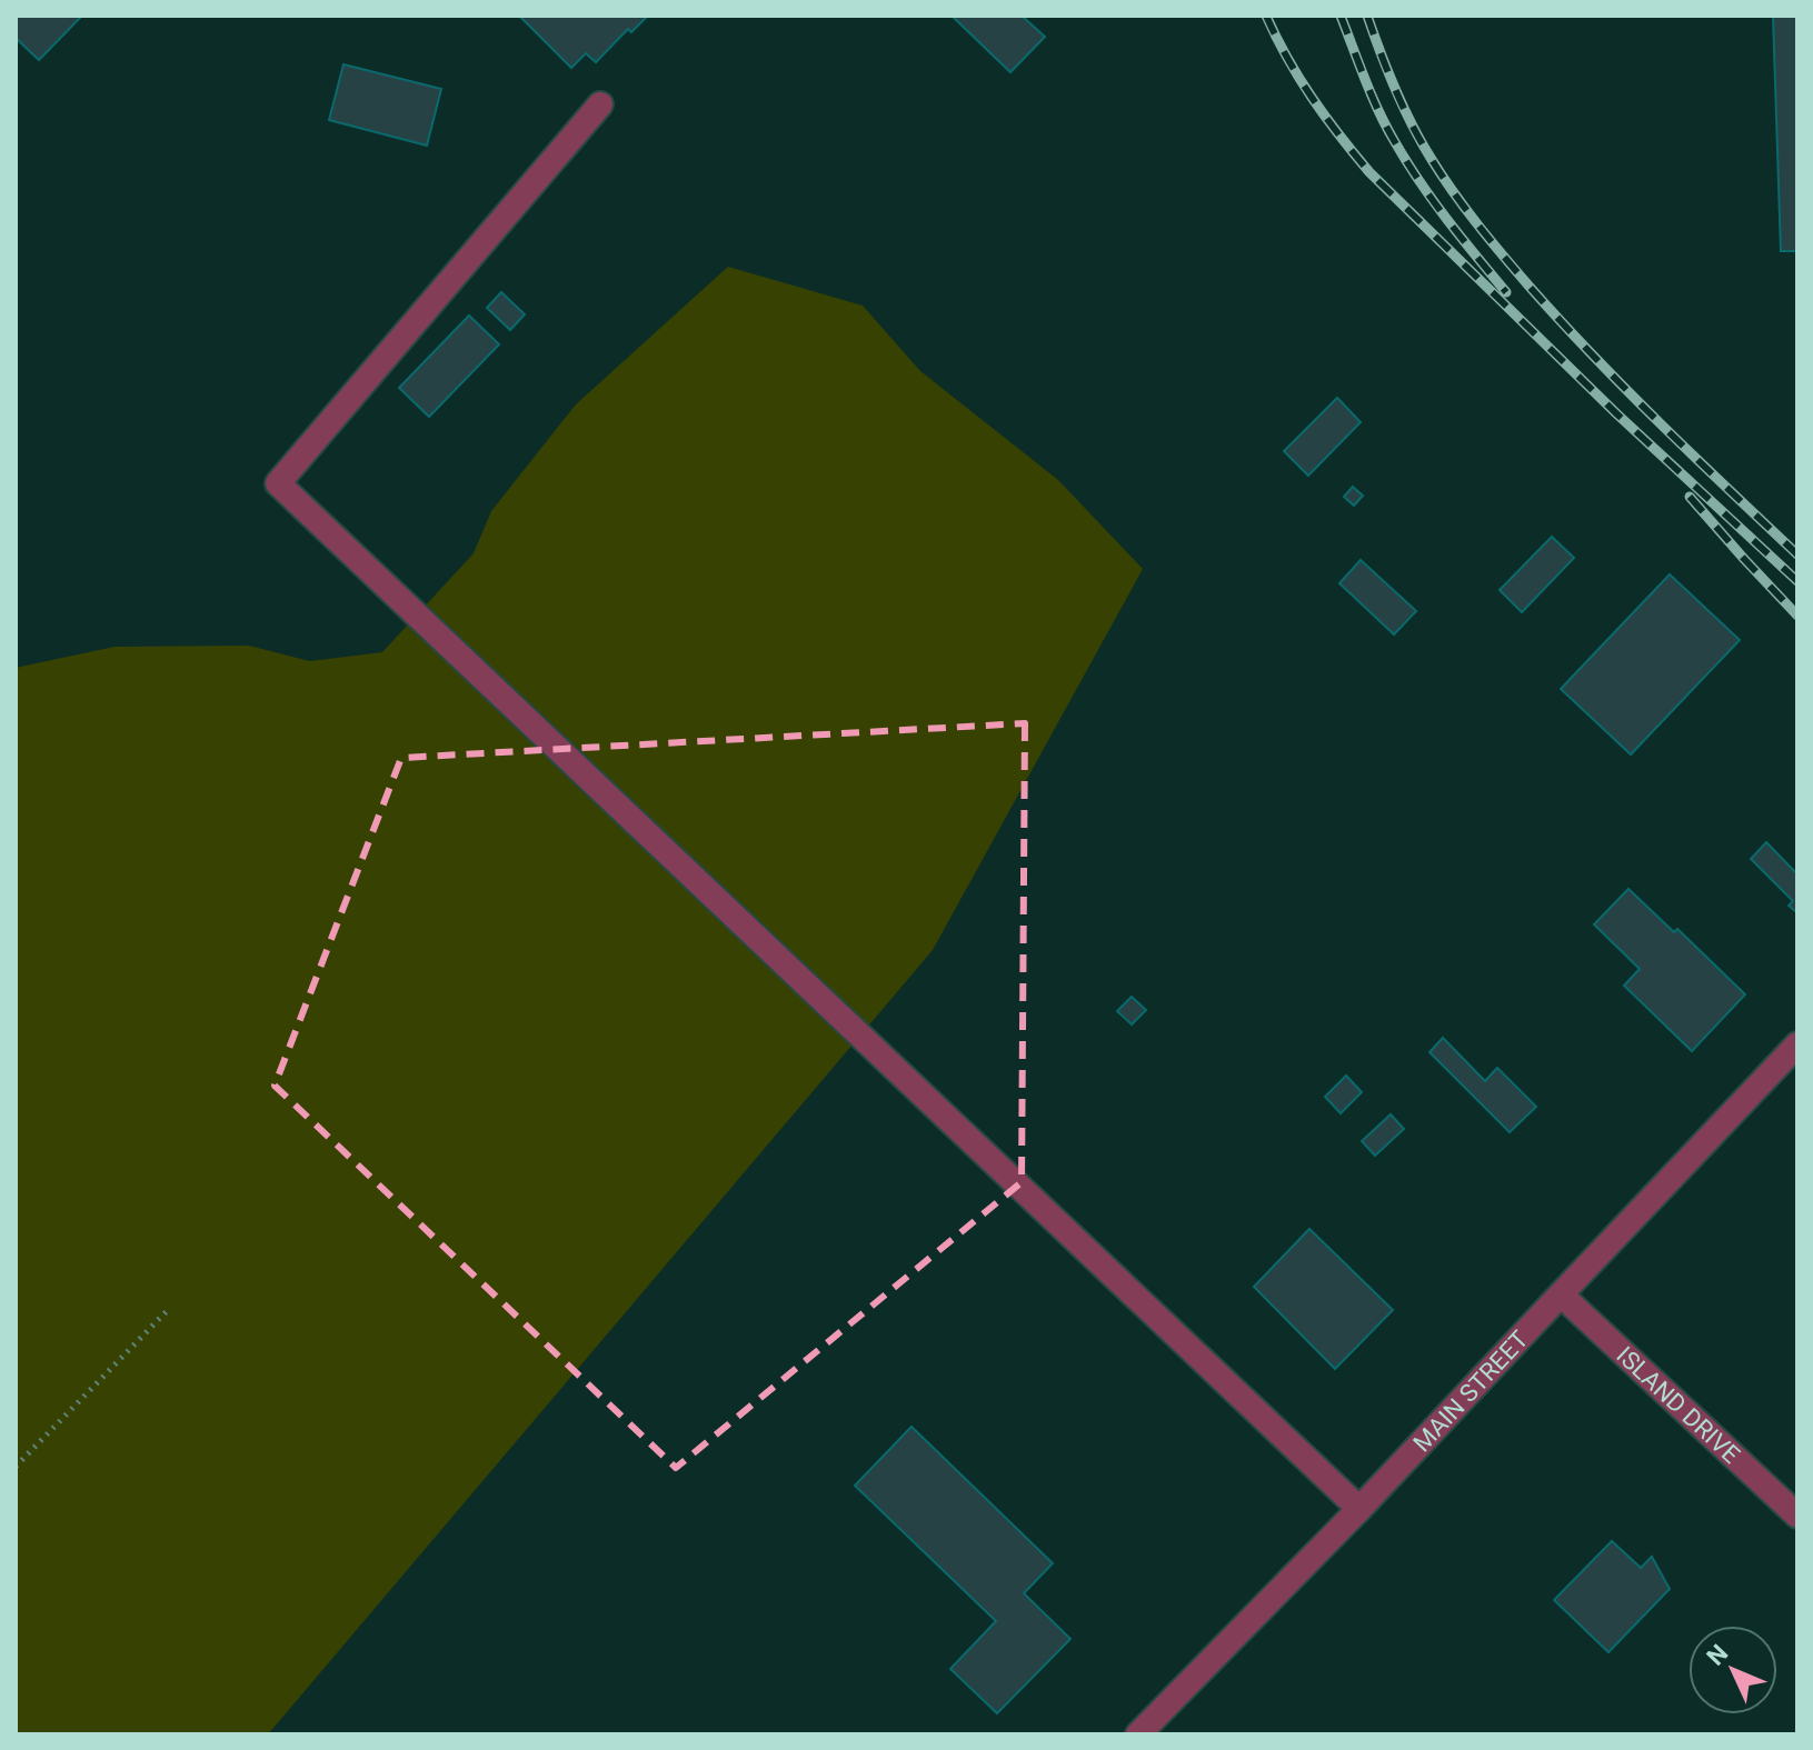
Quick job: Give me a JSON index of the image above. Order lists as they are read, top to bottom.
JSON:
{
  "streets": {
    "street": ["MAIN STREET", "ISLAND DRIVE"]
  },
  "crossings": [
    ["MAIN STREET", "ISLAND DRIVE"]
  ],
  "north": "top left"
}
